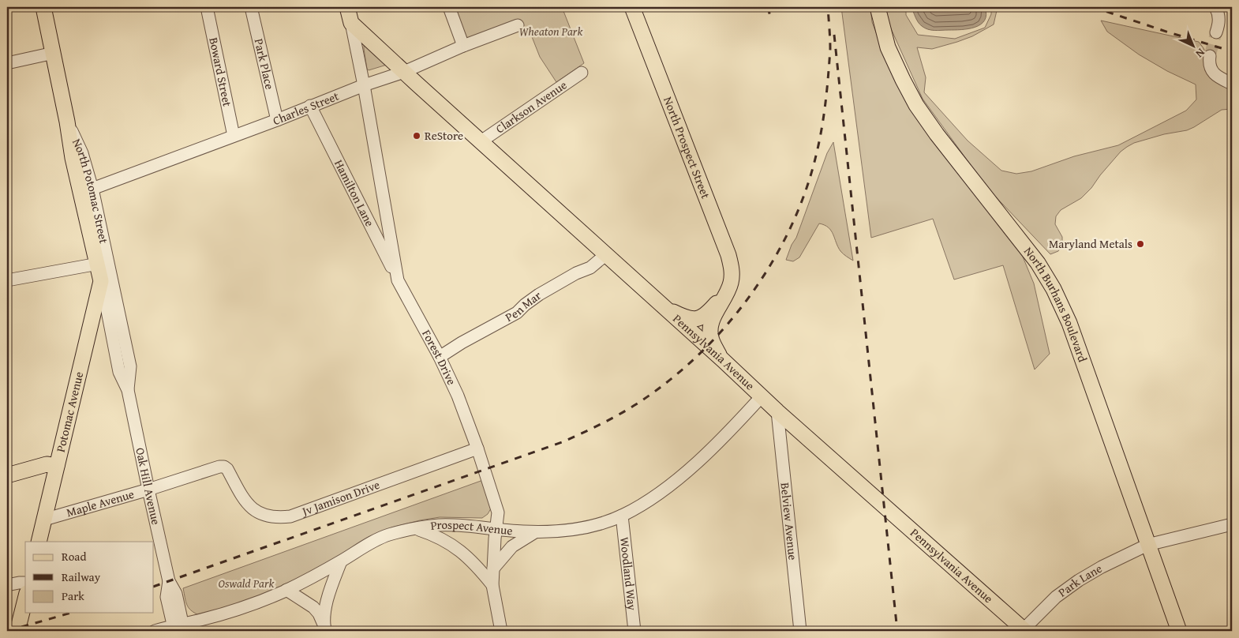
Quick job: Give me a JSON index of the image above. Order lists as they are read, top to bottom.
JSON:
{
  "streets": {
    "main road": [
      "North Prospect Street",
      "North Potomac Street",
      "North Burhans Boulevard",
      "Pennsylvania Avenue",
      "Potomac Avenue",
      "Oak Hill Avenue"
    ],
    "street": [
      "Park Place",
      "Boward Street",
      "Clarkson Avenue",
      "Charles Street",
      "Hamilton Lane",
      "Pen Mar",
      "Forest Drive",
      "Jv Jamison Drive",
      "Maple Avenue",
      "Belview Avenue",
      "Prospect Avenue",
      "Woodland Way",
      "Park Lane"
    ]
  },
  "crossings": [
    ["Park Place", "Charles Street"],
    ["Boward Street", "Charles Street"],
    ["Clarkson Avenue", "Pennsylvania Avenue"],
    ["Charles Street", "North Potomac Street"],
    ["Charles Street", "Hamilton Lane"],
    ["Charles Street", "Pennsylvania Avenue"],
    ["Charles Street", "Forest Drive"],
    ["North Potomac Street", "Oak Hill Avenue"],
    ["Hamilton Lane", "Forest Drive"],
    ["North Burhans Boulevard", "Park Lane"],
    ["Pen Mar", "Pennsylvania Avenue"],
    ["Pen Mar", "Forest Drive"],
    ["Pennsylvania Avenue", "Forest Drive"],
    ["Pennsylvania Avenue", "Belview Avenue"],
    ["Pennsylvania Avenue", "Prospect Avenue"],
    ["Pennsylvania Avenue", "Park Lane"],
    ["Forest Drive", "Jv Jamison Drive"],
    ["Forest Drive", "Prospect Avenue"],
    ["Potomac Avenue", "Oak Hill Avenue"],
    ["Potomac Avenue", "Maple Avenue"],
    ["Oak Hill Avenue", "Maple Avenue"],
    ["Oak Hill Avenue", "Prospect Avenue"],
    ["Jv Jamison Drive", "Maple Avenue"],
    ["Prospect Avenue", "Woodland Way"]
  ],
  "parks": ["Wheaton Park", "Oswald Park"],
  "places": ["ReStore", "Maryland Metals"],
  "legend": ["Road", "Railway", "Park"],
  "north": "bottom right"
}
